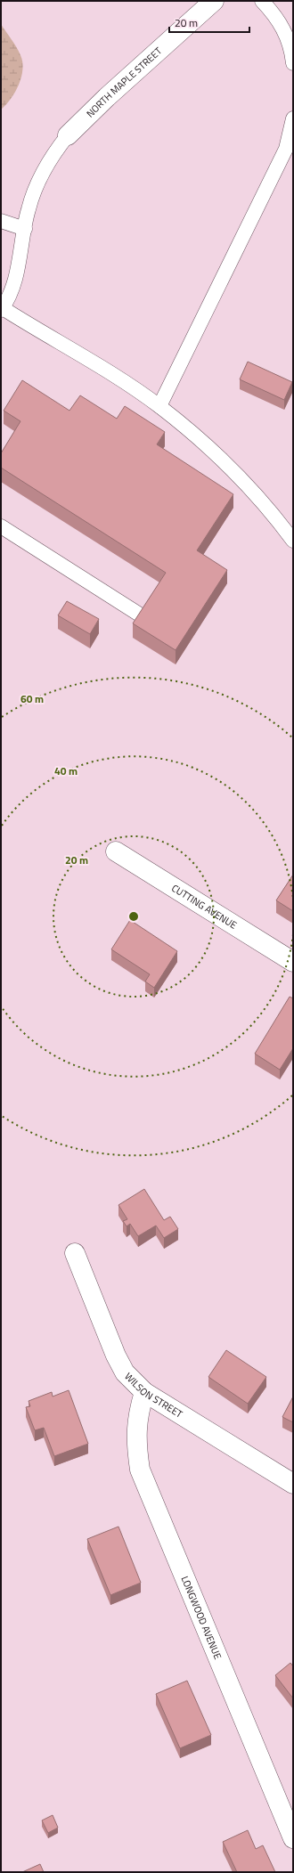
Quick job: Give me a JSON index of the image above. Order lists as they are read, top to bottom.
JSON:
{
  "streets": {
    "street": [
      "NORTH MAPLE STREET",
      "CUTTING AVENUE",
      "WILSON STREET",
      "LONGWOOD AVENUE"
    ]
  },
  "crossings": [
    ["WILSON STREET", "LONGWOOD AVENUE"]
  ],
  "scale_bar": "20 m",
  "rings": ["60 m", "40 m", "20 m"]
}
